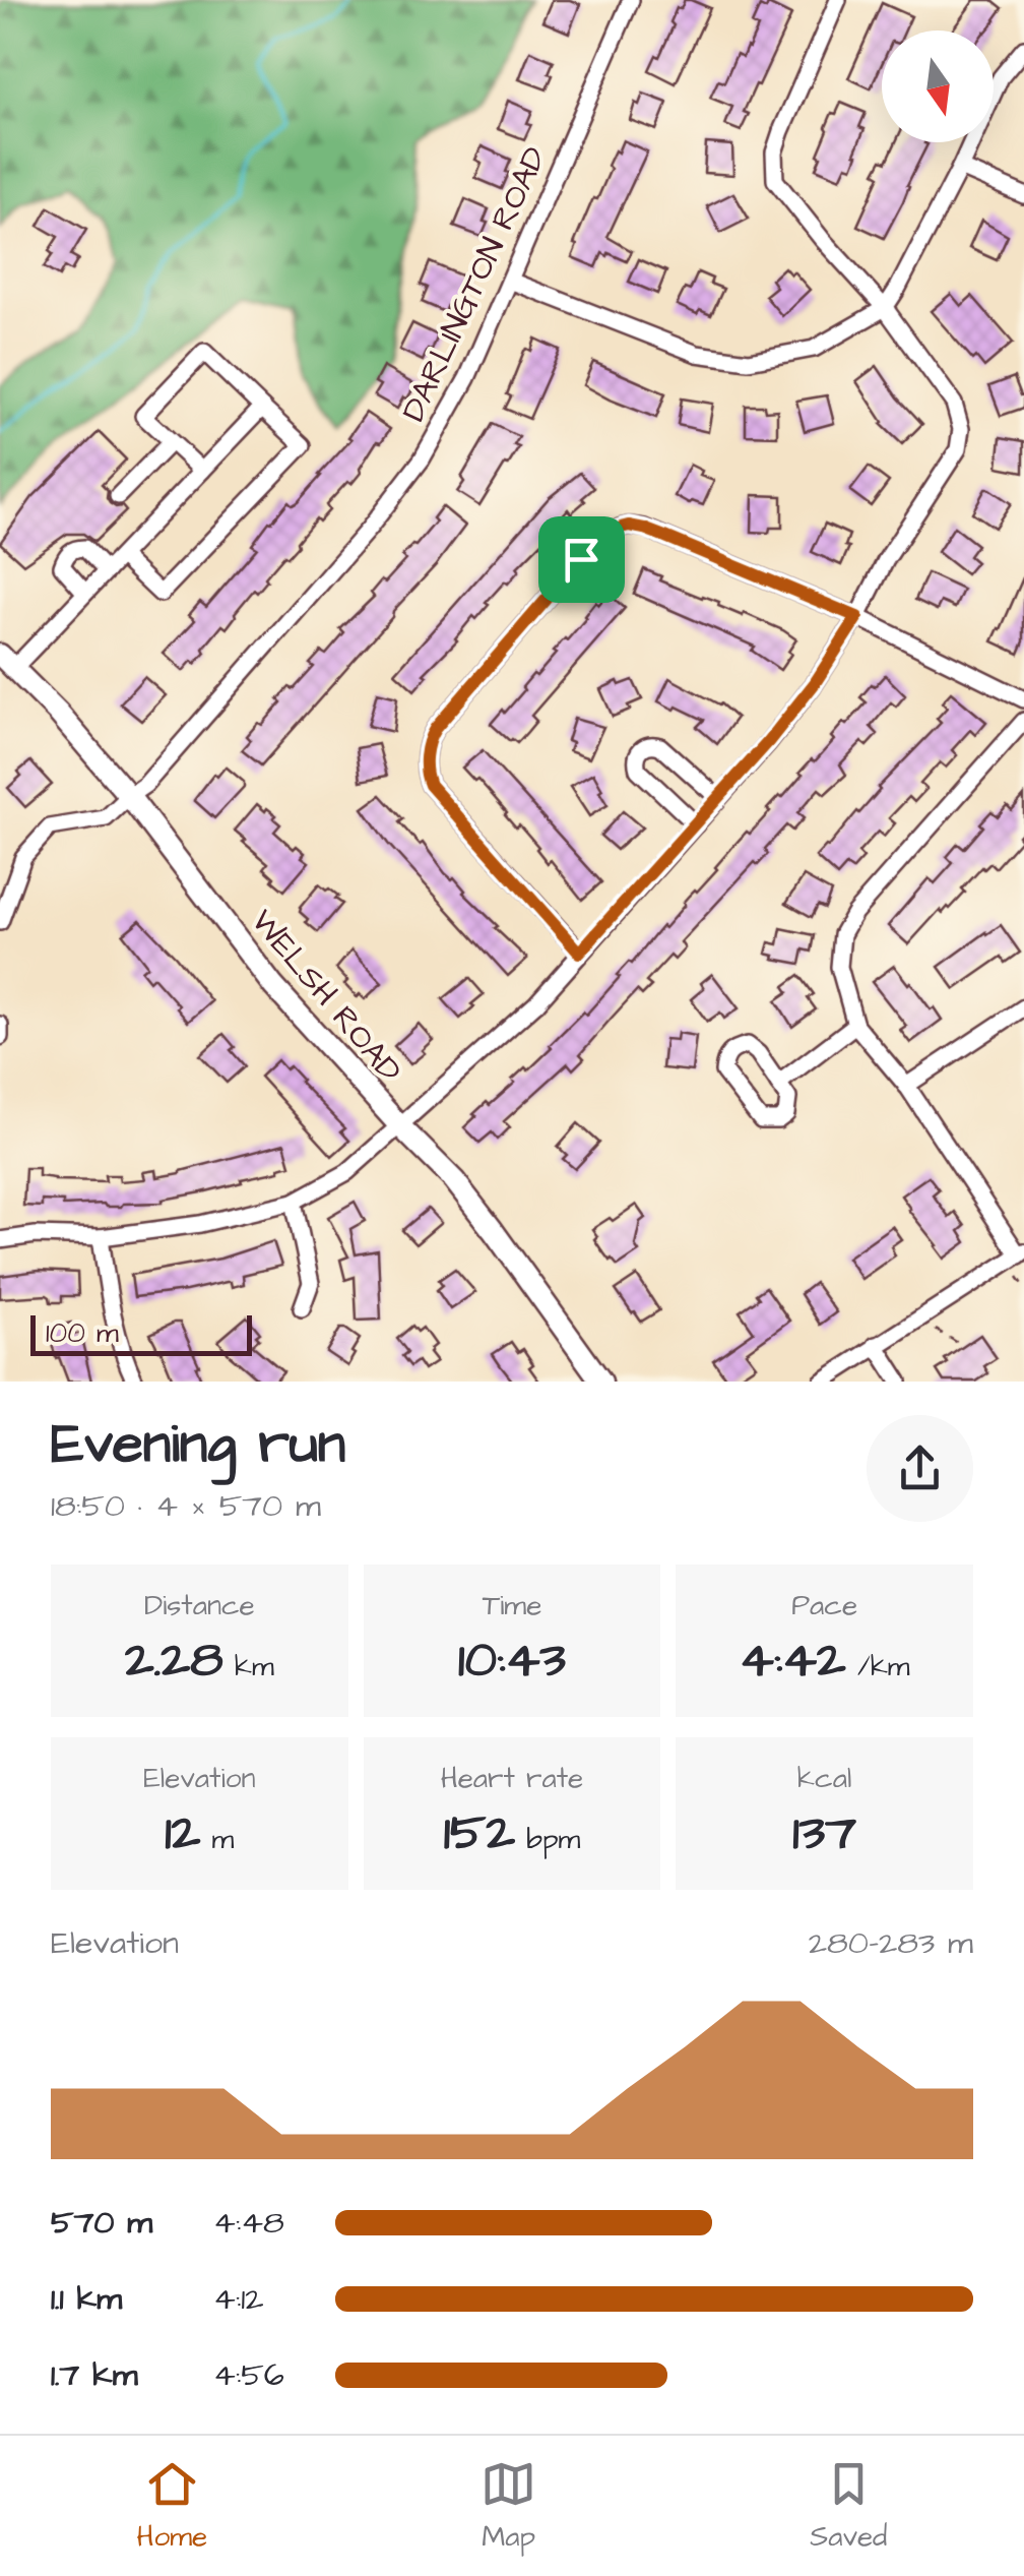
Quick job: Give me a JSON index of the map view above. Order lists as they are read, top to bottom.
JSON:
{
  "streets": {
    "main road": ["WELSH ROAD"],
    "street": ["DARLINGTON ROAD"]
  },
  "crossings": [
    ["DARLINGTON ROAD", "WELSH ROAD"]
  ],
  "scale_bar": "100 m",
  "north": "bottom",
  "page": {
    "scale": "100 m",
    "heading": ["Evening run", "18:50 · 4 × 570 m"],
    "stats": [
      ["Distance", "2.28 km"],
      ["Time", "10:43"],
      ["Pace", "4:42 /km"],
      ["Elevation", "12 m"],
      ["Heart rate", "152 bpm"],
      ["kcal", "137"]
    ],
    "chart": ["Elevation", "280–283 m"],
    "list": [
      {
        "name": "570 m",
        "note": "4:48"
      },
      {
        "name": "1.1 km",
        "note": "4:12"
      },
      {
        "name": "1.7 km",
        "note": "4:56"
      }
    ],
    "tabs": ["Home", "Map", "Saved"]
  }
}
